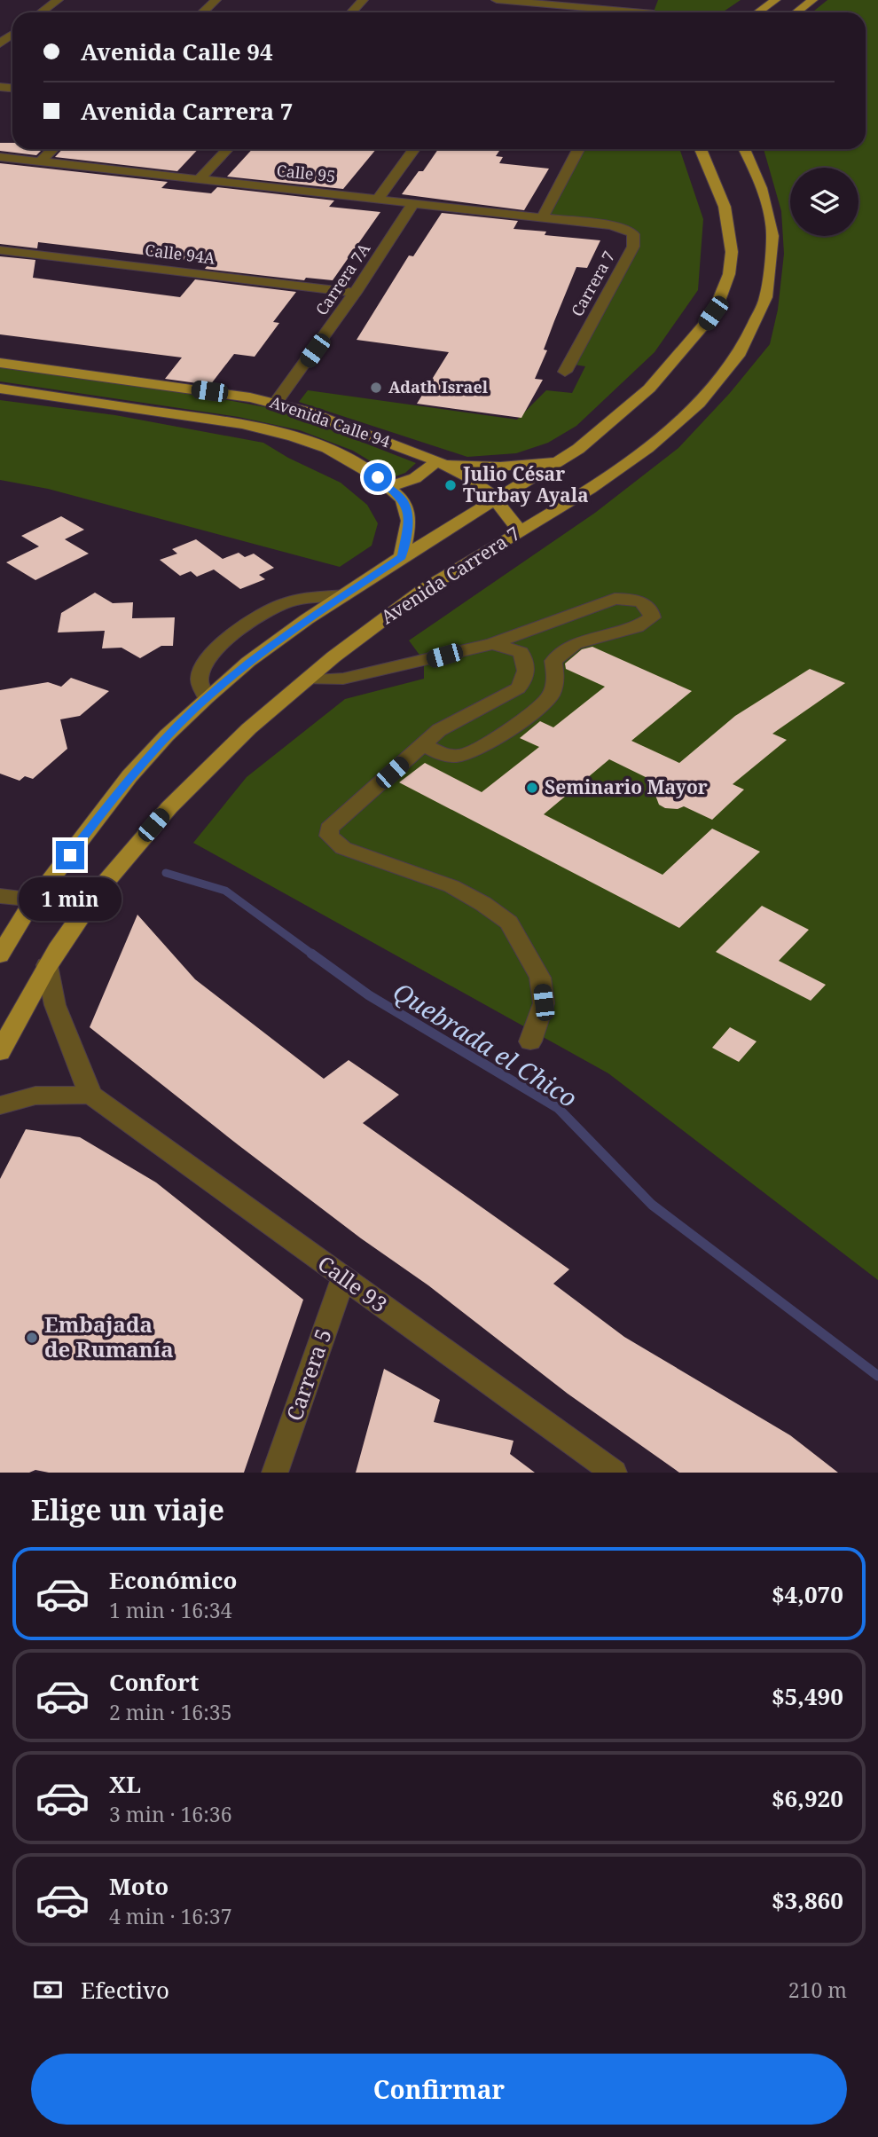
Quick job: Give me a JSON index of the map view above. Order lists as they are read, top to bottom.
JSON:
{
  "streets": {
    "main road": ["Avenida Calle 94", "Avenida Carrera 7"],
    "street": [
      "Calle 95",
      "Calle 94A",
      "Carrera 7A",
      "Carrera 7",
      "Calle 93",
      "Carrera 5"
    ]
  },
  "crossings": [
    ["Calle 95", "Carrera 7A"],
    ["Calle 95", "Carrera 7"],
    ["Calle 94A", "Carrera 7A"],
    ["Carrera 7A", "Avenida Calle 94"],
    ["Avenida Calle 94", "Avenida Carrera 7"],
    ["Calle 93", "Carrera 5"]
  ],
  "water": ["Quebrada el Chico"],
  "places": [
    "Adath Israel",
    "Julio César Turbay Ayala",
    "Seminario Mayor",
    "Embajada de Rumanía"
  ],
  "page": {
    "banner": ["Avenida Calle 94", "Avenida Carrera 7"],
    "bubble": "1 min",
    "heading": "Elige un viaje",
    "list": [
      {
        "name": "Económico",
        "note": "1 min · 16:34",
        "value": "$4,070"
      },
      {
        "name": "Confort",
        "note": "2 min · 16:35",
        "value": "$5,490"
      },
      {
        "name": "XL",
        "note": "3 min · 16:36",
        "value": "$6,920"
      },
      {
        "name": "Moto",
        "note": "4 min · 16:37",
        "value": "$3,860"
      }
    ],
    "pay": ["Efectivo", "210 m"],
    "buttons": "Confirmar"
  }
}
